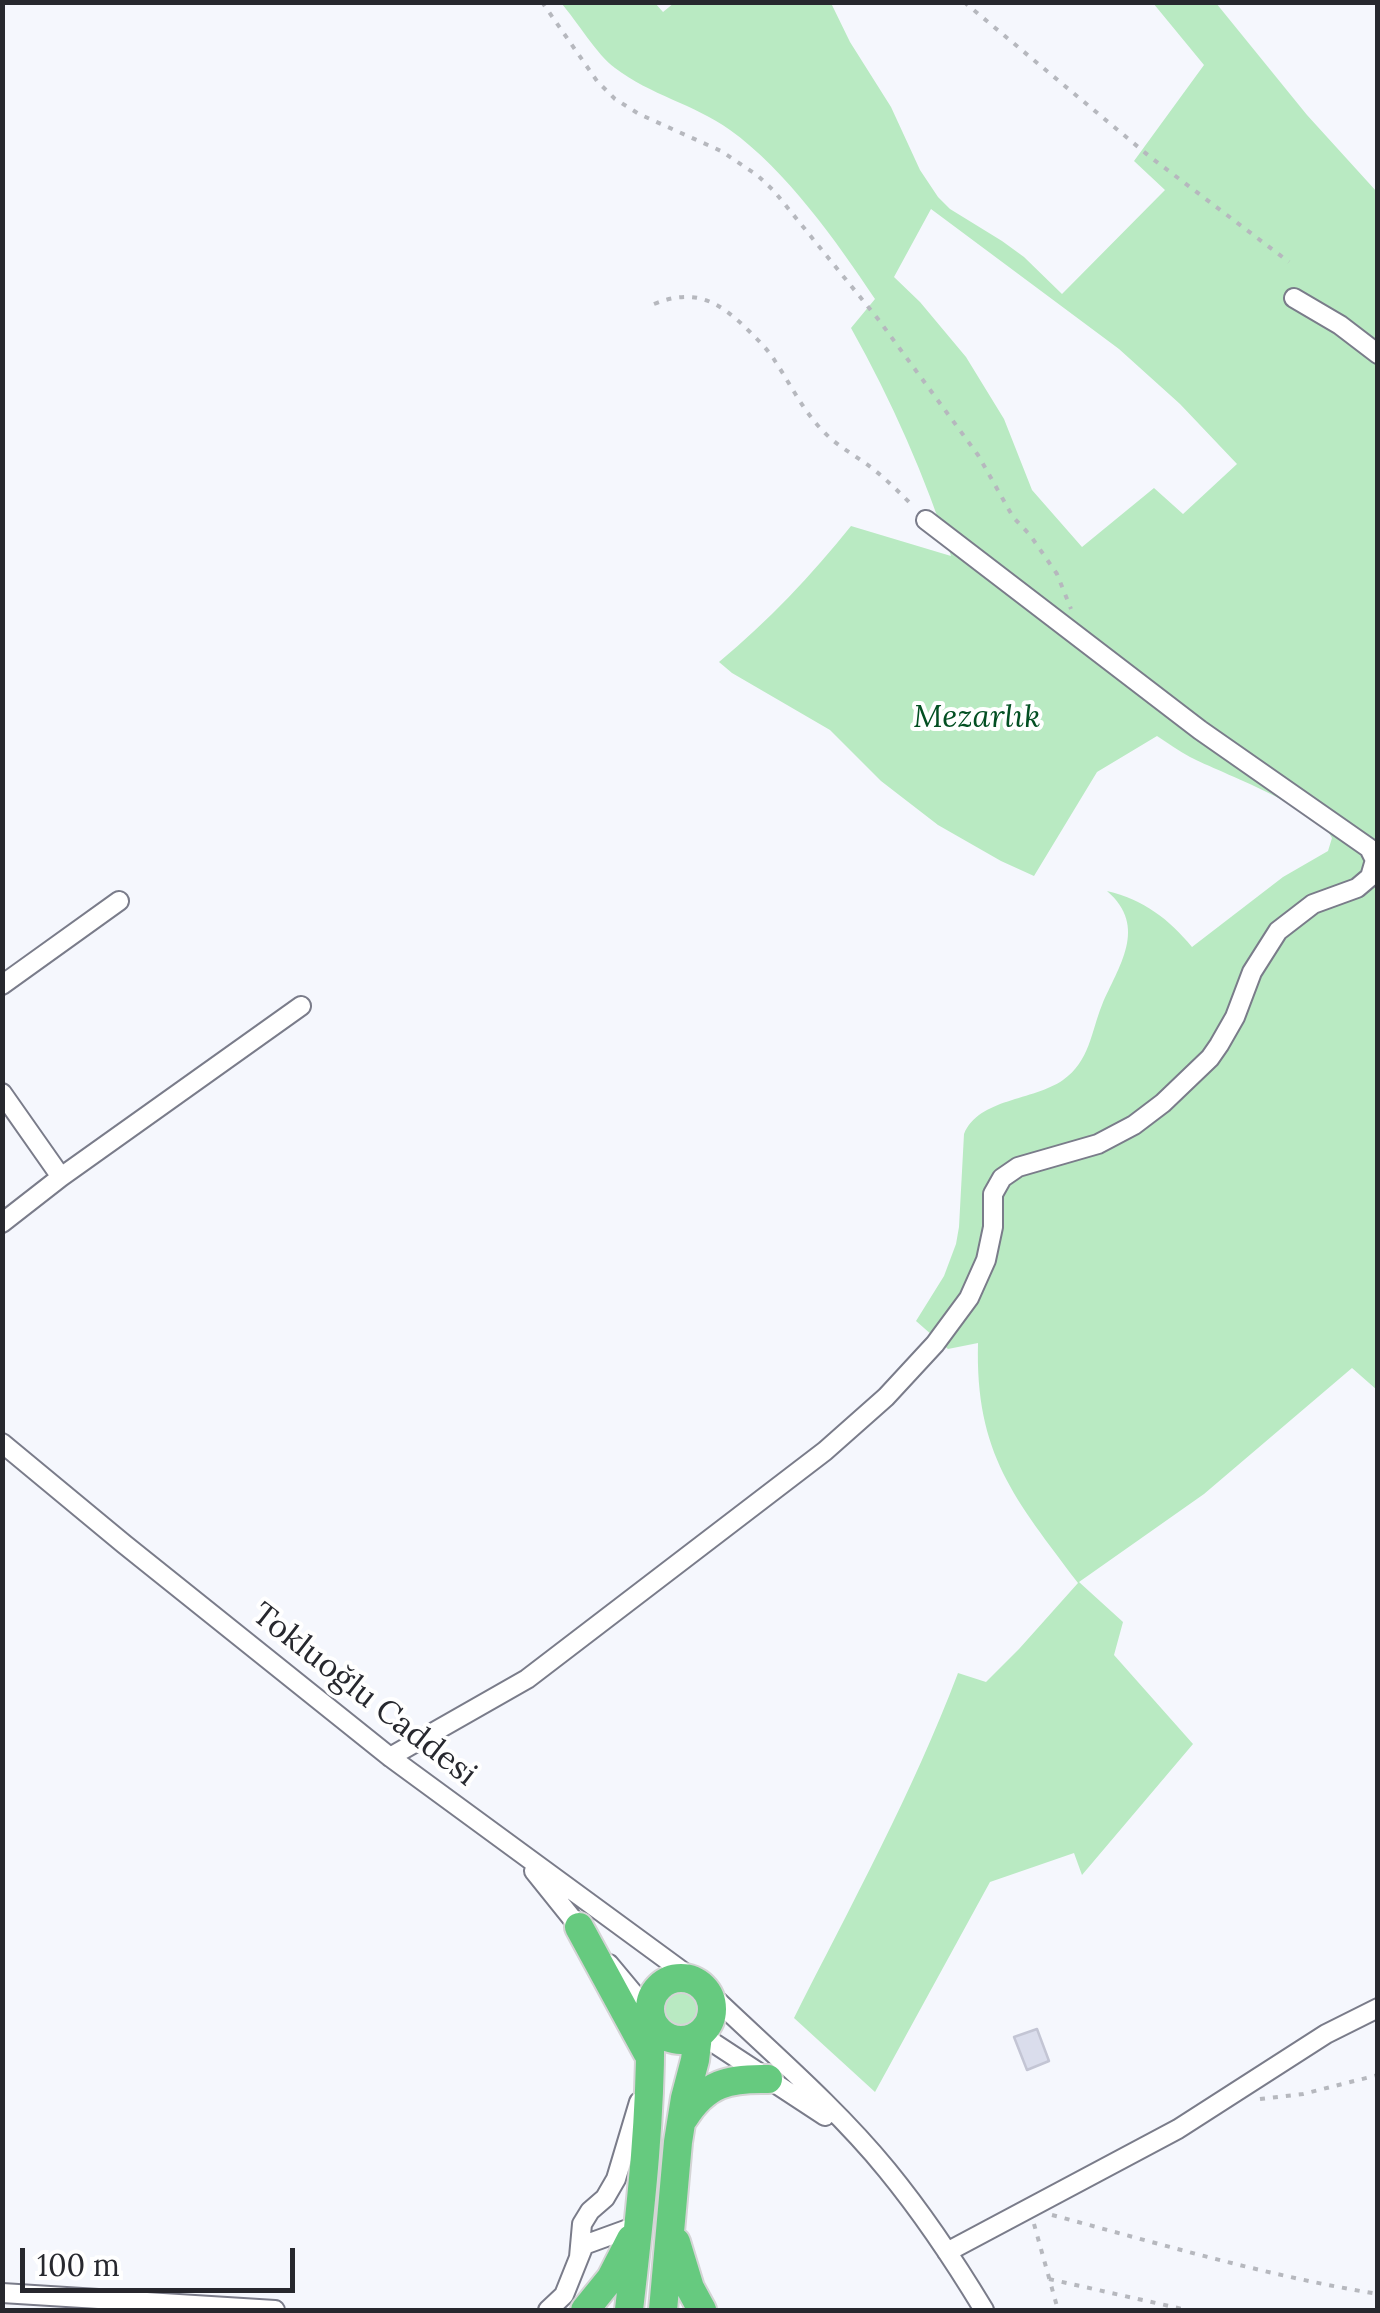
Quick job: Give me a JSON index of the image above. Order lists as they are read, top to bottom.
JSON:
{
  "streets": {
    "street": ["Tokluoğlu Caddesi"]
  },
  "parks": ["Mezarlık"],
  "scale_bar": "100 m"
}
